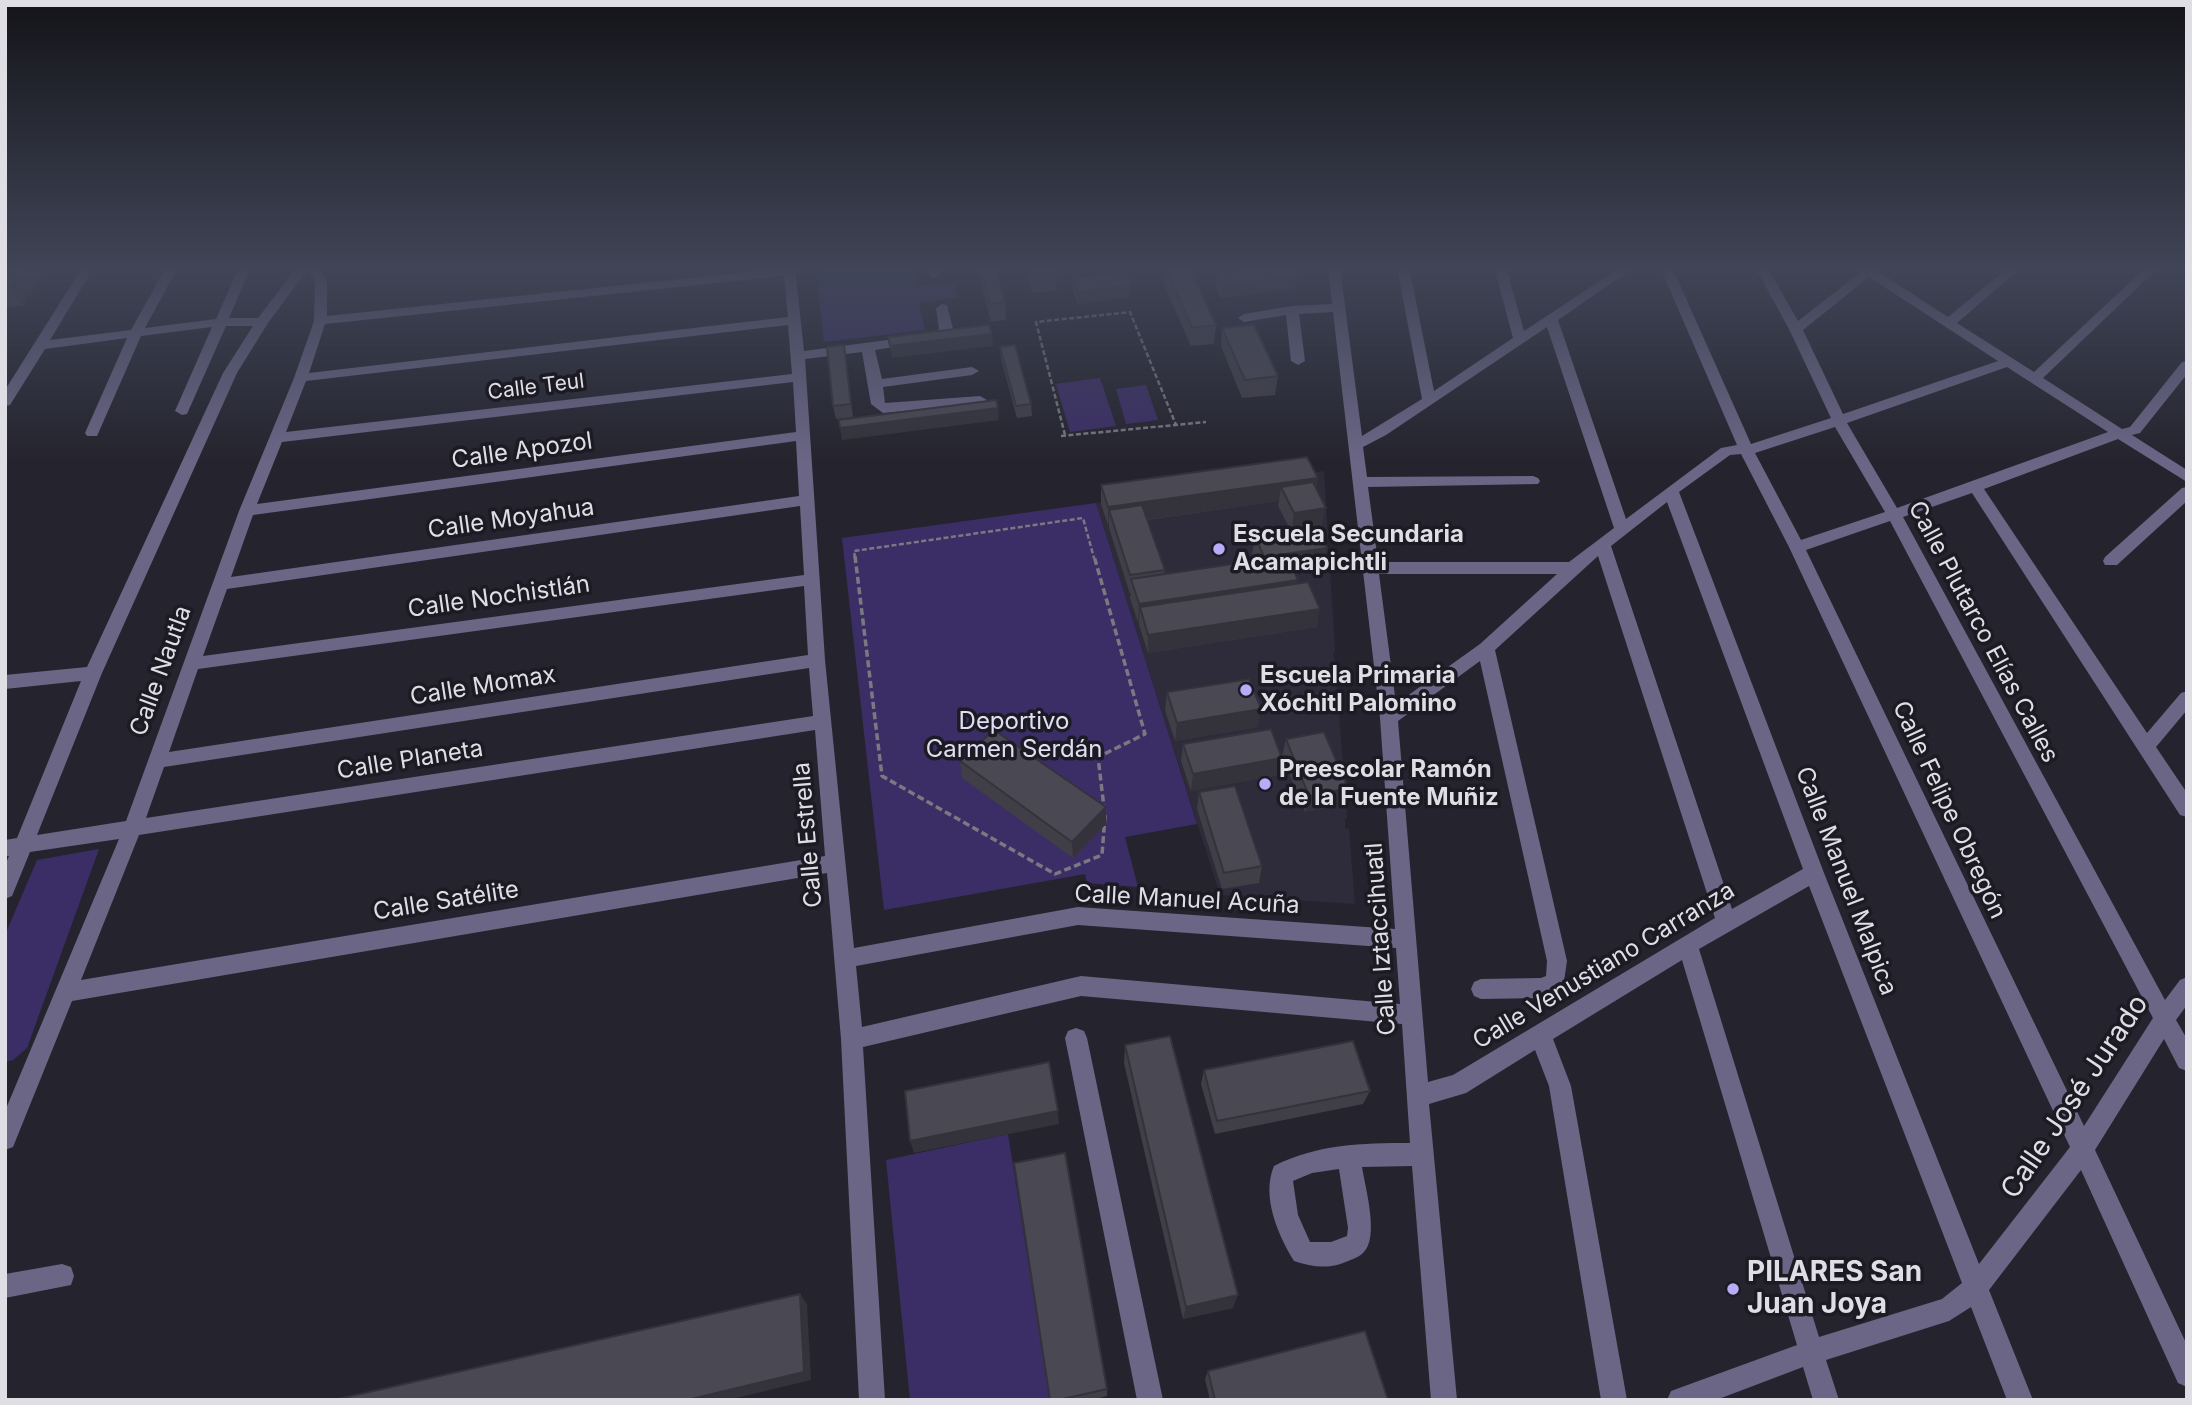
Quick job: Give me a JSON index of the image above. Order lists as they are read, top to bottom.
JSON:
{
  "streets": {
    "street": [
      "Calle Teul",
      "Calle Apozol",
      "Calle Moyahua",
      "Calle Nochistlán",
      "Calle Plutarco Elías Calles",
      "Calle Nautla",
      "Calle Momax",
      "Calle Planeta",
      "Calle Felipe Obregón",
      "Calle Estrella",
      "Calle Manuel Malpica",
      "Calle Manuel Acuña",
      "Calle Satélite",
      "Calle Iztaccihuatl",
      "Calle Venustiano Carranza",
      "Calle José Jurado"
    ]
  },
  "crossings": [
    ["Calle Teul", "Calle Nautla"],
    ["Calle Teul", "Calle Estrella"],
    ["Calle Apozol", "Calle Nautla"],
    ["Calle Apozol", "Calle Estrella"],
    ["Calle Moyahua", "Calle Nautla"],
    ["Calle Moyahua", "Calle Estrella"],
    ["Calle Nochistlán", "Calle Nautla"],
    ["Calle Nochistlán", "Calle Estrella"],
    ["Calle Plutarco Elías Calles", "Calle José Jurado"],
    ["Calle Nautla", "Calle Momax"],
    ["Calle Nautla", "Calle Planeta"],
    ["Calle Nautla", "Calle Satélite"],
    ["Calle Momax", "Calle Estrella"],
    ["Calle Planeta", "Calle Estrella"],
    ["Calle Felipe Obregón", "Calle José Jurado"],
    ["Calle Estrella", "Calle Manuel Acuña"],
    ["Calle Estrella", "Calle Satélite"],
    ["Calle Manuel Malpica", "Calle Venustiano Carranza"],
    ["Calle Manuel Malpica", "Calle José Jurado"],
    ["Calle Manuel Acuña", "Calle Iztaccihuatl"],
    ["Calle Iztaccihuatl", "Calle Venustiano Carranza"]
  ],
  "parks": ["Deportivo Carmen Serdán"],
  "places": [
    "Escuela Secundaria Acamapichtli",
    "Escuela Primaria Xóchitl Palomino",
    "Preescolar Ramón de la Fuente Muñiz",
    "PILARES San Juan Joya"
  ]
}
